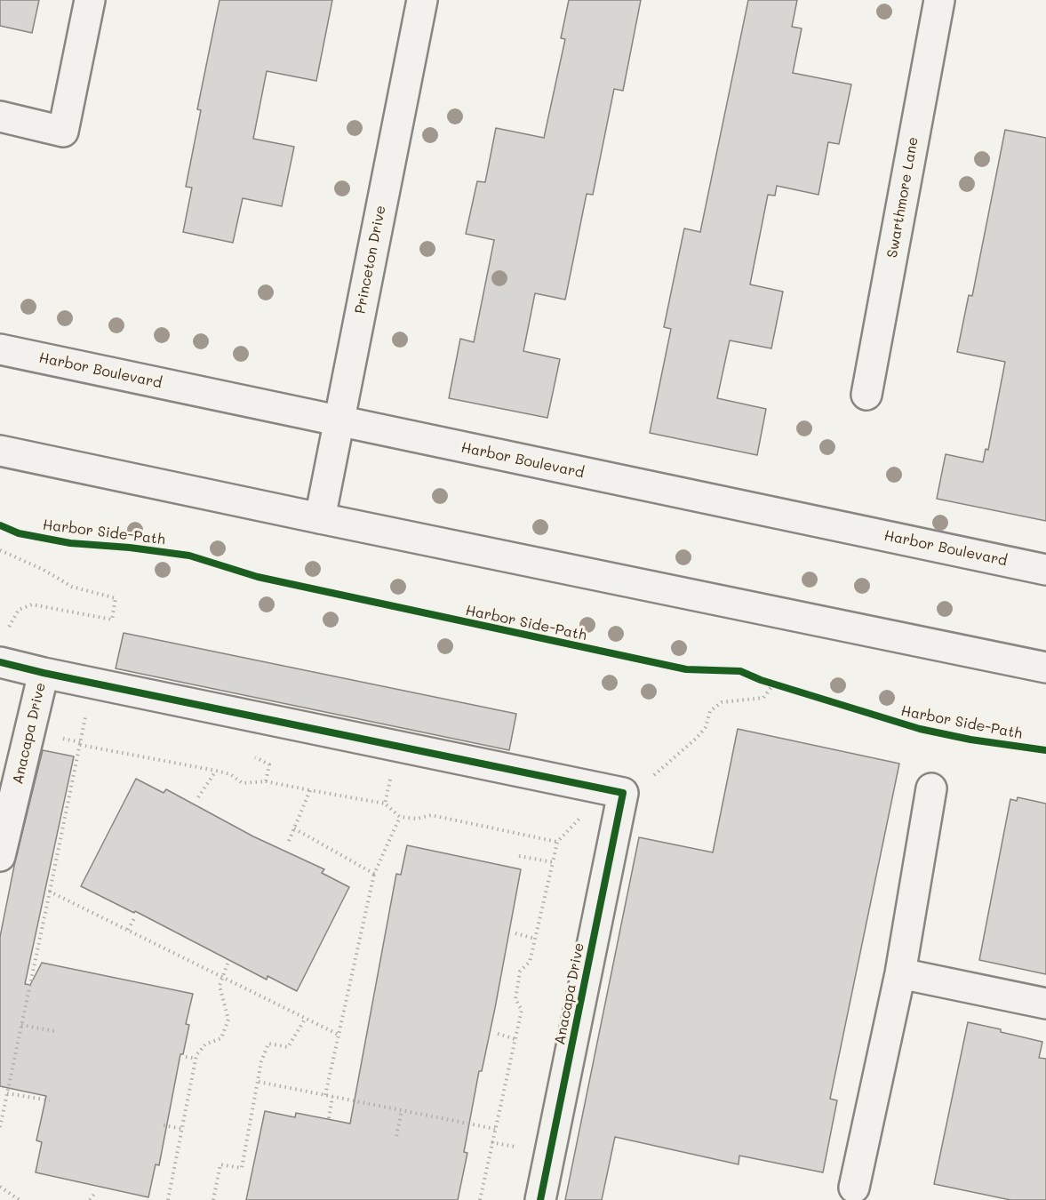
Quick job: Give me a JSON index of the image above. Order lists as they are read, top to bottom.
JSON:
{
  "streets": {
    "street": [
      "Swarthmore Lane",
      "Princeton Drive",
      "Harbor Boulevard",
      "Anacapa Drive"
    ],
    "cycle path": ["Harbor Side-Path"]
  },
  "crossings": [
    ["Princeton Drive", "Harbor Boulevard"]
  ]
}
